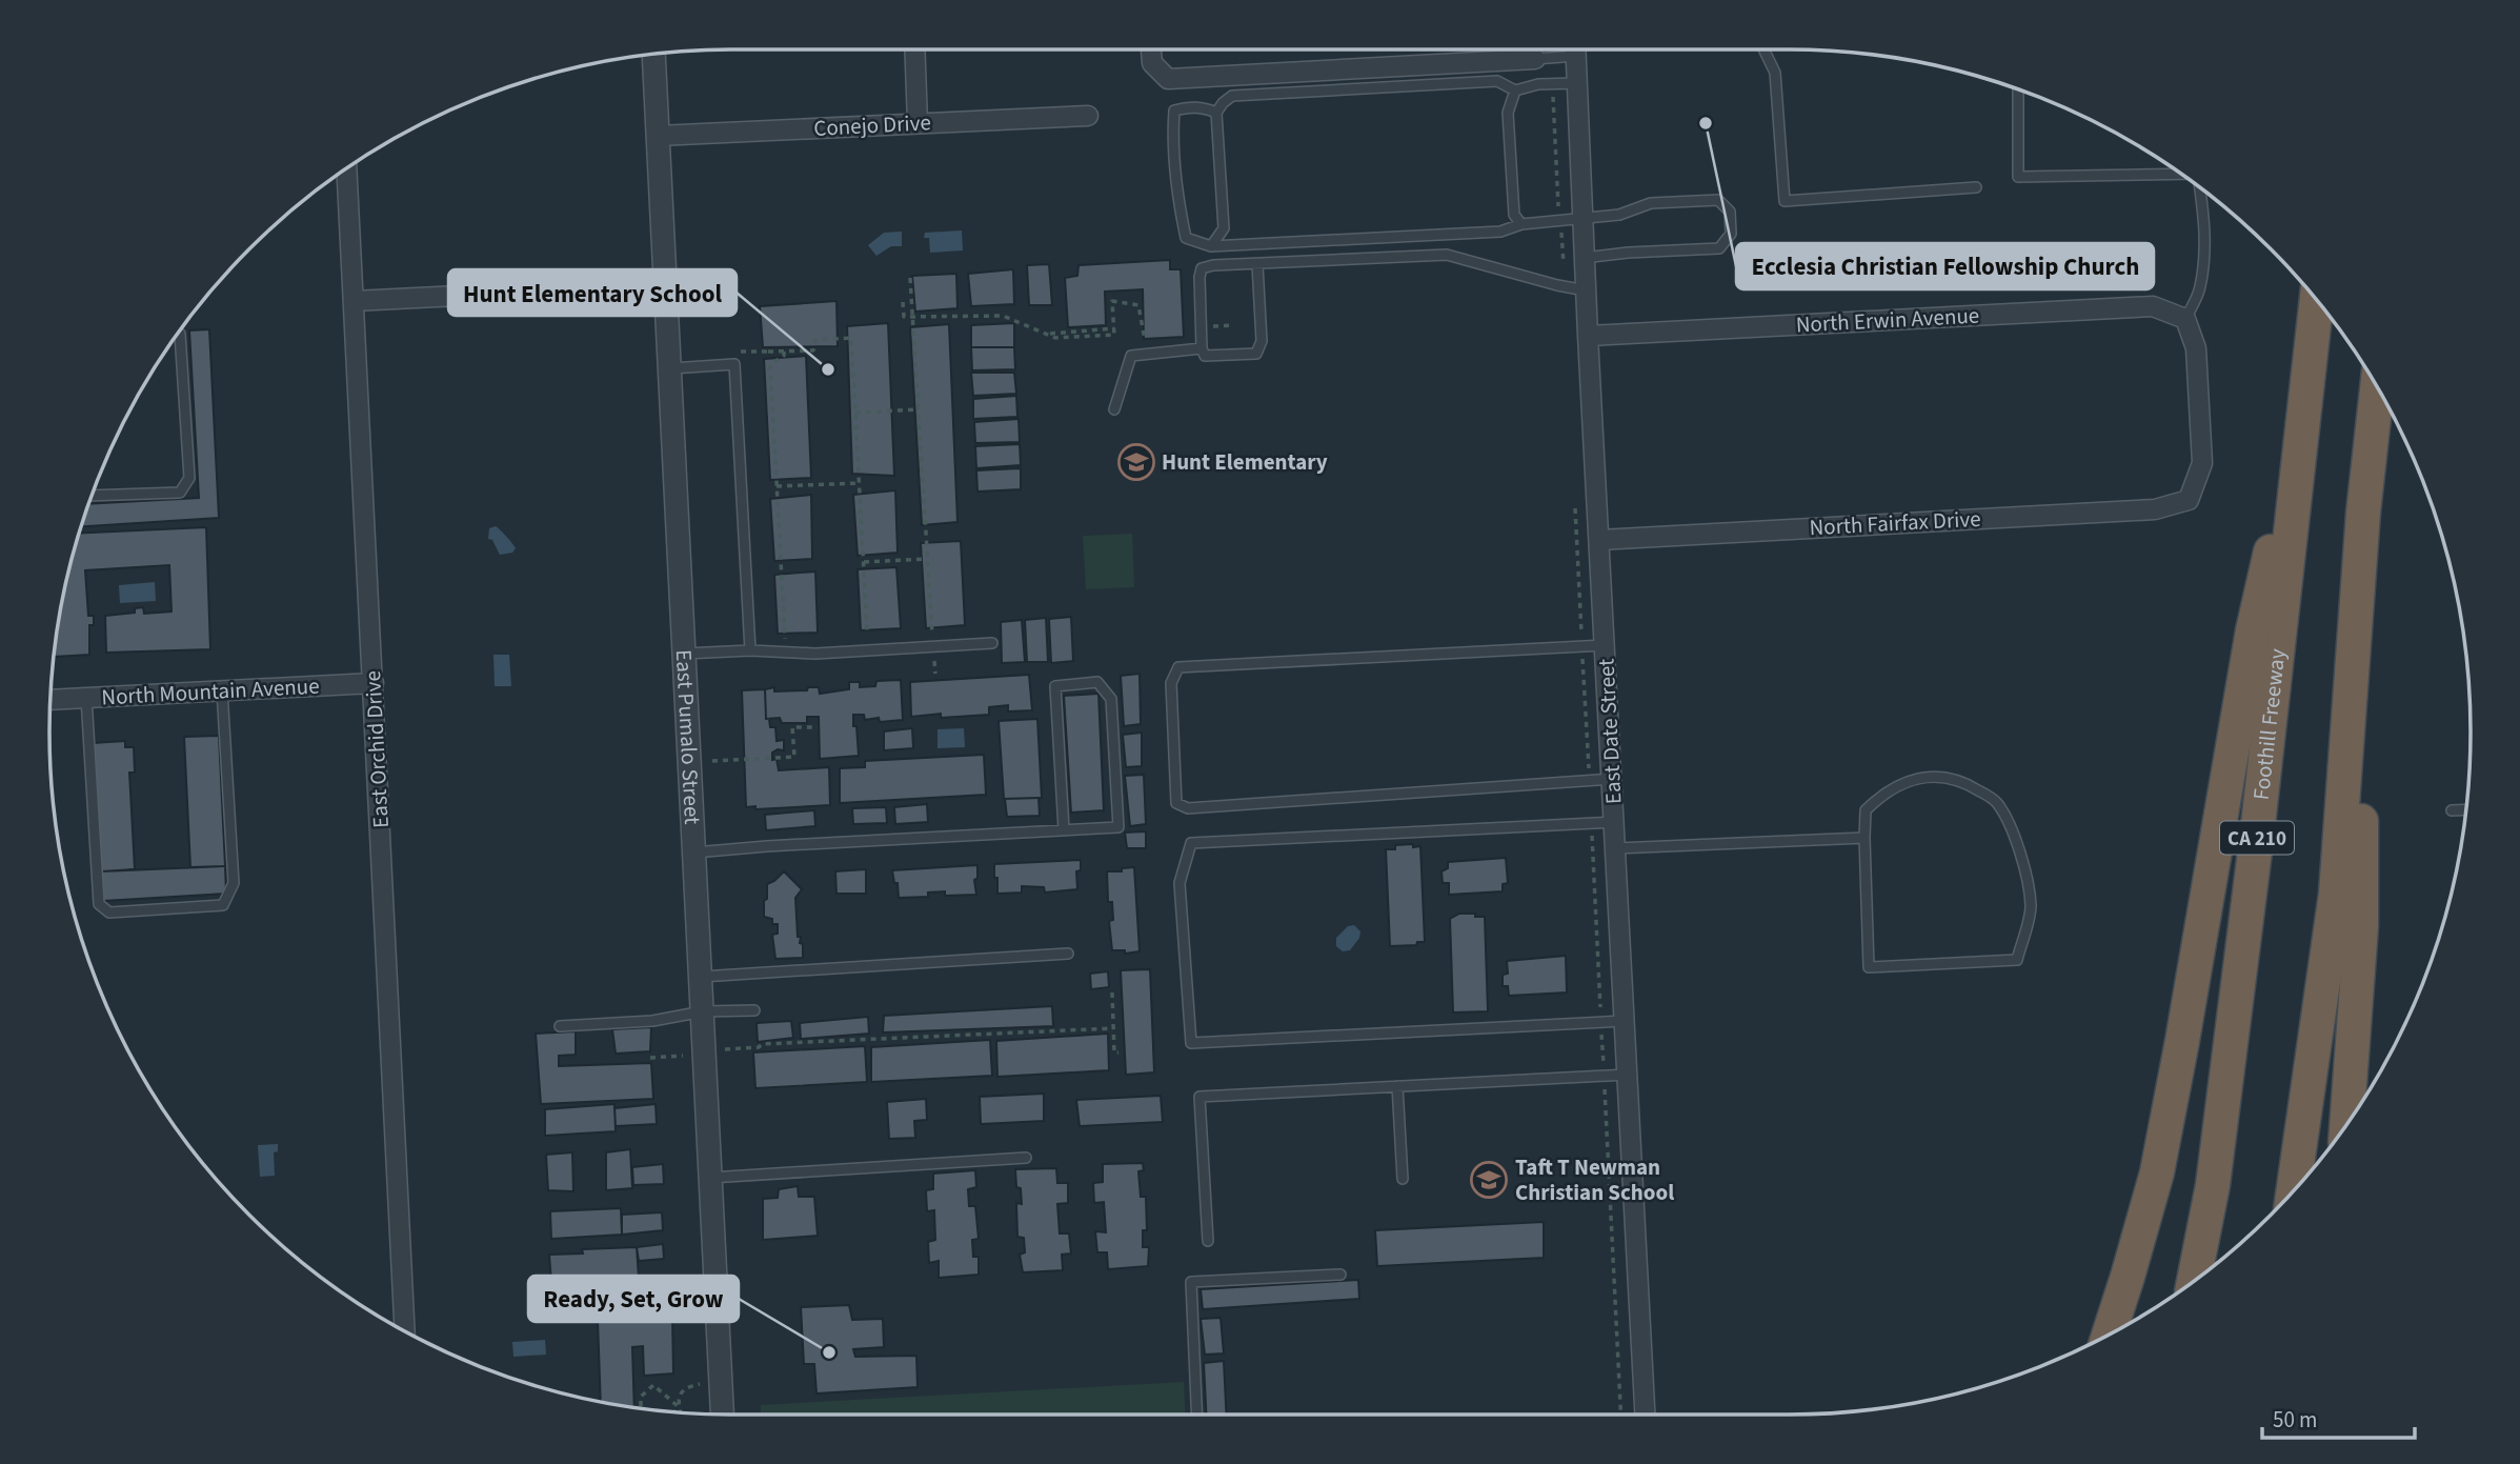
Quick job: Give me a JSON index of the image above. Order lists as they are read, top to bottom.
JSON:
{
  "streets": {
    "highway": ["Foothill Freeway", "CA 210"],
    "street": [
      "Conejo Drive",
      "North Erwin Avenue",
      "North Fairfax Drive",
      "North Mountain Avenue",
      "East Date Street",
      "East Pumalo Street",
      "East Orchid Drive"
    ]
  },
  "crossings": [
    ["Conejo Drive", "East Pumalo Street"],
    ["North Erwin Avenue", "North Fairfax Drive"],
    ["North Erwin Avenue", "East Date Street"],
    ["North Fairfax Drive", "East Date Street"],
    ["North Mountain Avenue", "East Orchid Drive"]
  ],
  "places": {
    "other": ["Ecclesia Christian Fellowship Church", "Hunt Elementary School", "Ready, Set, Grow"],
    "school or university": ["Hunt Elementary", "Taft T Newman Christian School"]
  },
  "scale_bar": "50 m"
}
